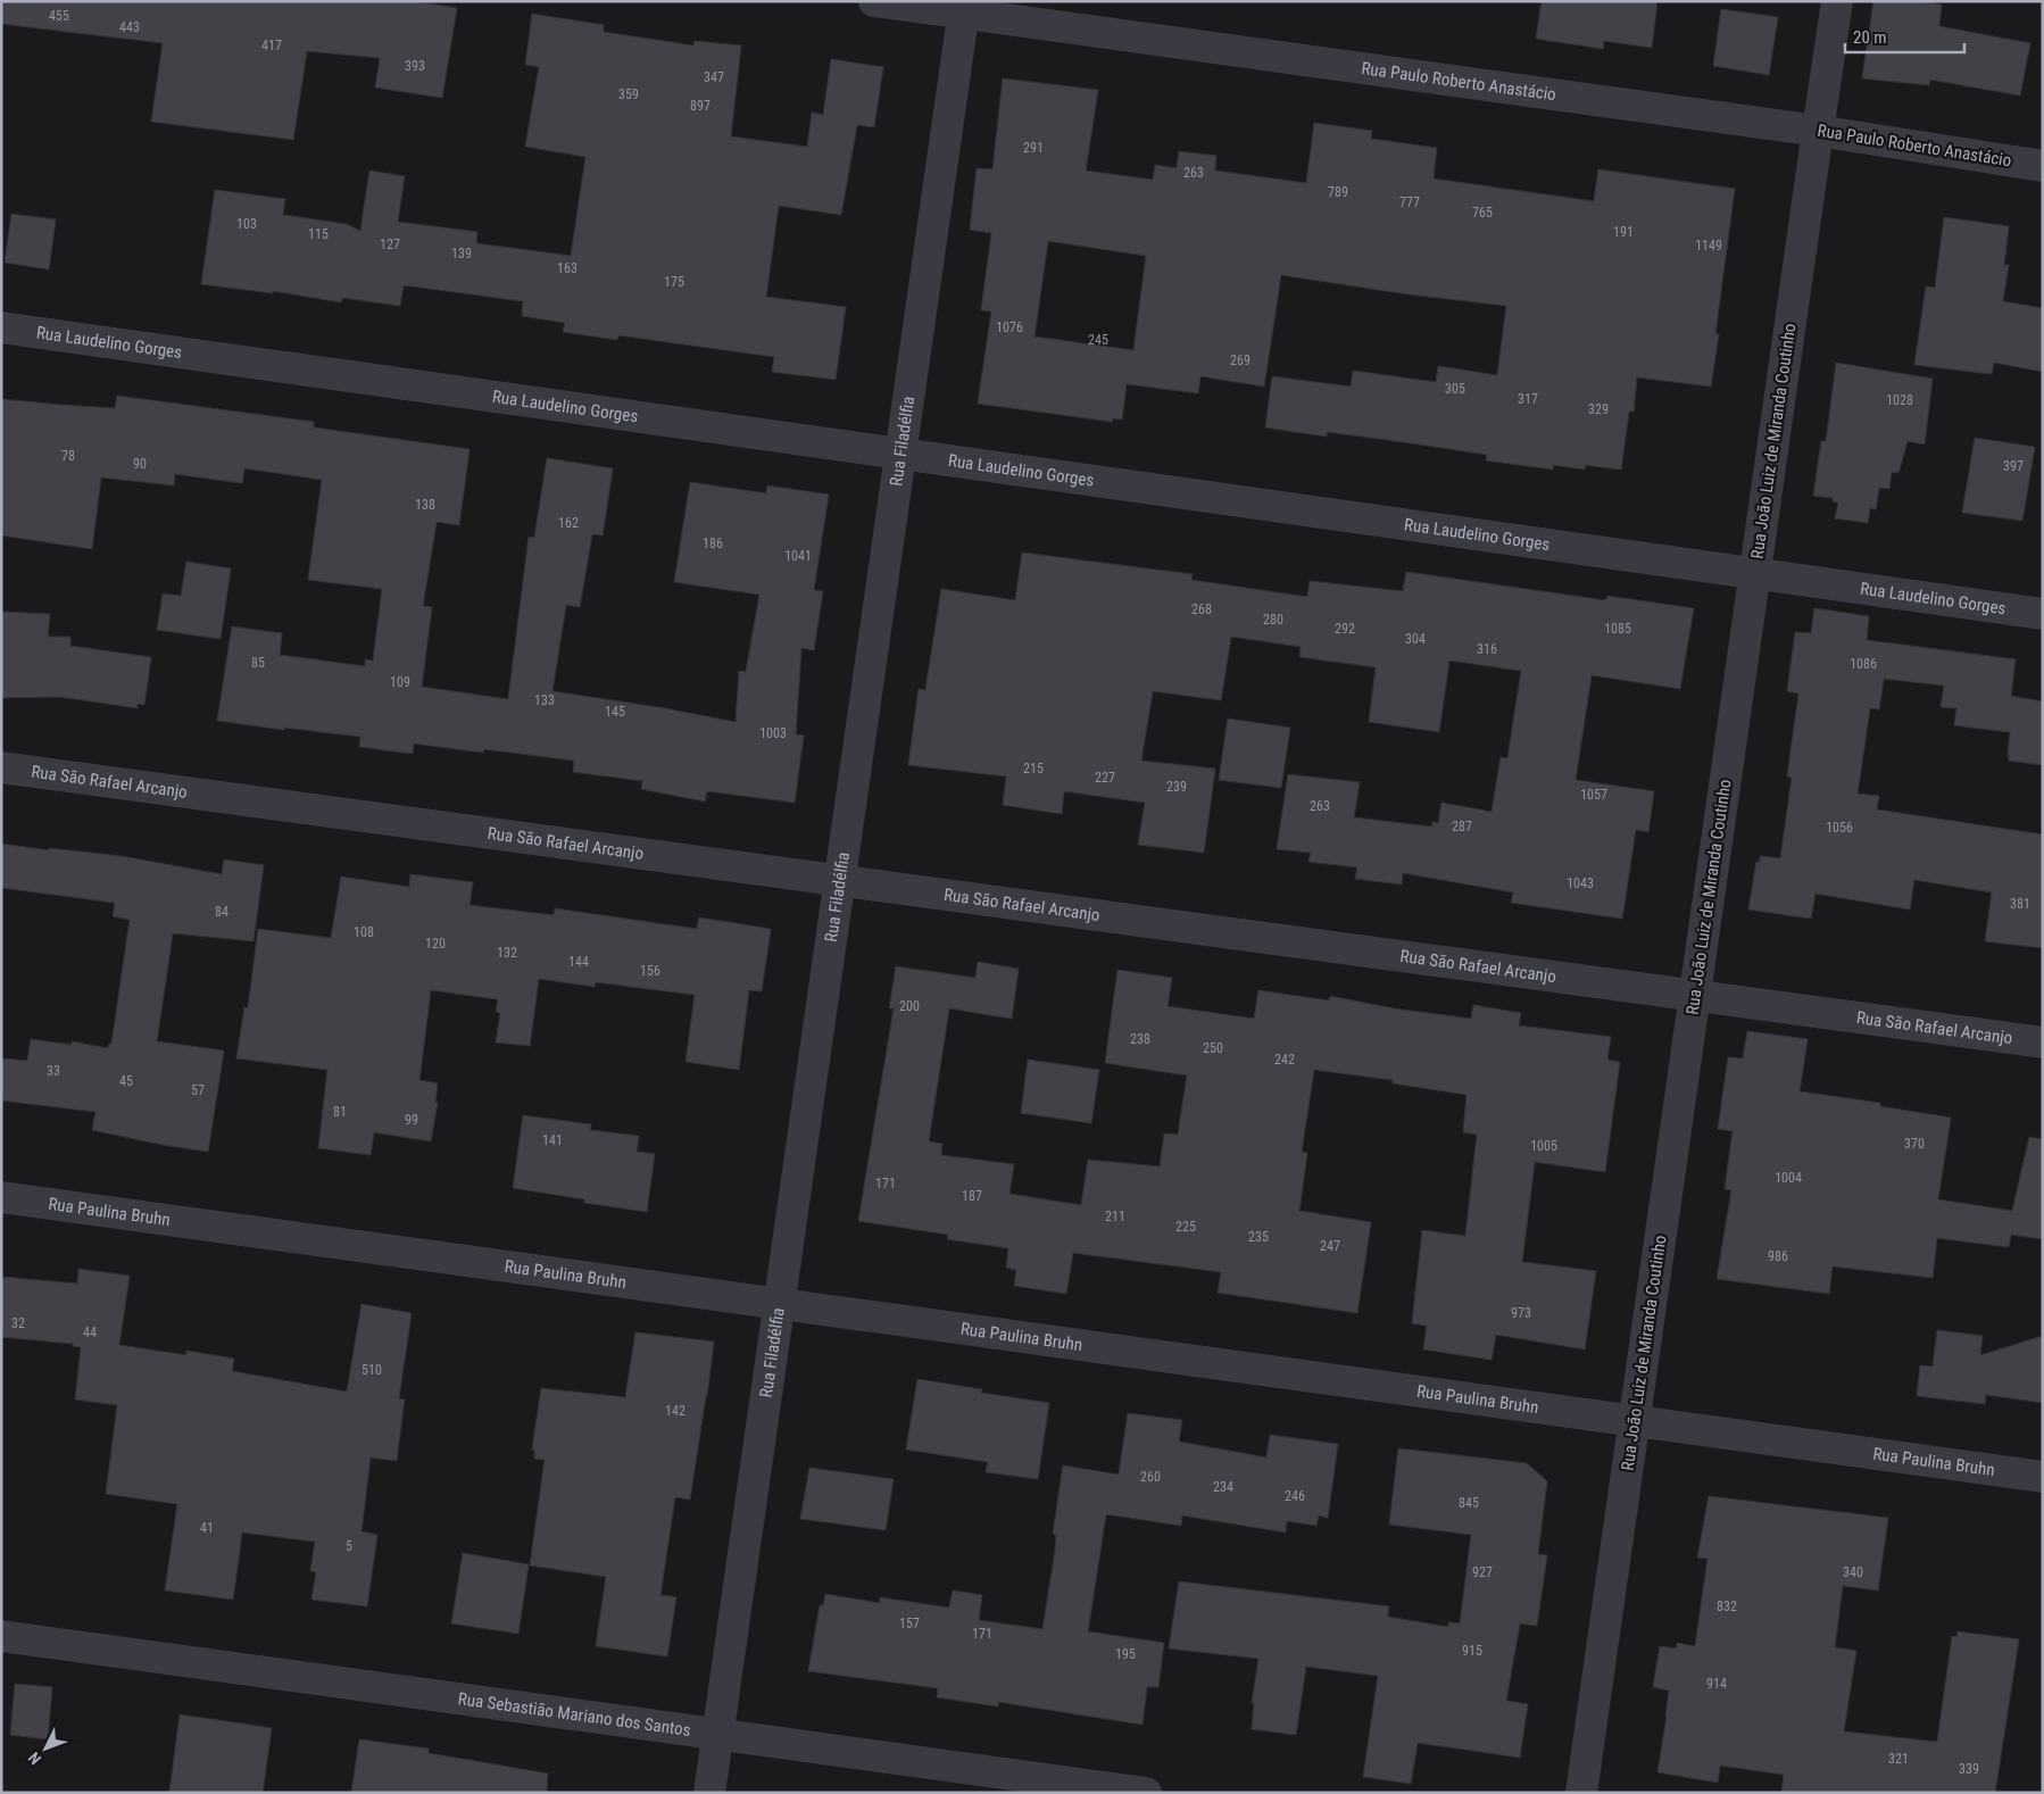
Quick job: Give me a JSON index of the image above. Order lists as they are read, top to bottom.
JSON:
{
  "streets": {
    "street": [
      "Rua Paulo Roberto Anastácio",
      "Rua Laudelino Gorges",
      "Rua Filadélfia",
      "Rua João Luiz de Miranda Coutinho",
      "Rua São Rafael Arcanjo",
      "Rua Paulina Bruhn",
      "Rua Sebastião Mariano dos Santos"
    ]
  },
  "crossings": [
    ["Rua Paulo Roberto Anastácio", "Rua Filadélfia"],
    ["Rua Paulo Roberto Anastácio", "Rua João Luiz de Miranda Coutinho"],
    ["Rua Laudelino Gorges", "Rua Filadélfia"],
    ["Rua Laudelino Gorges", "Rua João Luiz de Miranda Coutinho"],
    ["Rua Filadélfia", "Rua São Rafael Arcanjo"],
    ["Rua Filadélfia", "Rua Paulina Bruhn"],
    ["Rua Filadélfia", "Rua Sebastião Mariano dos Santos"],
    ["Rua João Luiz de Miranda Coutinho", "Rua São Rafael Arcanjo"],
    ["Rua João Luiz de Miranda Coutinho", "Rua Paulina Bruhn"]
  ],
  "house_numbers": [
    "455",
    "443",
    "417",
    "393",
    "347",
    "359",
    "897",
    "291",
    "263",
    "789",
    "777",
    "765",
    "103",
    "191",
    "115",
    "127",
    "1149",
    "139",
    "163",
    "175",
    "1076",
    "245",
    "269",
    "305",
    "317",
    "1028",
    "329",
    "78",
    "90",
    "397",
    "138",
    "162",
    "186",
    "1041",
    "268",
    "280",
    "292",
    "1085",
    "304",
    "316",
    "85",
    "1086",
    "109",
    "133",
    "145",
    "1003",
    "215",
    "227",
    "239",
    "1057",
    "263",
    "287",
    "1056",
    "1043",
    "381",
    "84",
    "108",
    "120",
    "132",
    "144",
    "156",
    "200",
    "238",
    "250",
    "242",
    "33",
    "45",
    "57",
    "81",
    "99",
    "141",
    "370",
    "1005",
    "1004",
    "171",
    "187",
    "211",
    "225",
    "235",
    "247",
    "986",
    "973",
    "32",
    "44",
    "510",
    "142",
    "260",
    "234",
    "246",
    "845",
    "41",
    "5",
    "927",
    "340",
    "832",
    "157",
    "171",
    "915",
    "195",
    "914",
    "321",
    "339"
  ],
  "scale_bar": "20 m",
  "north": "bottom left"
}
